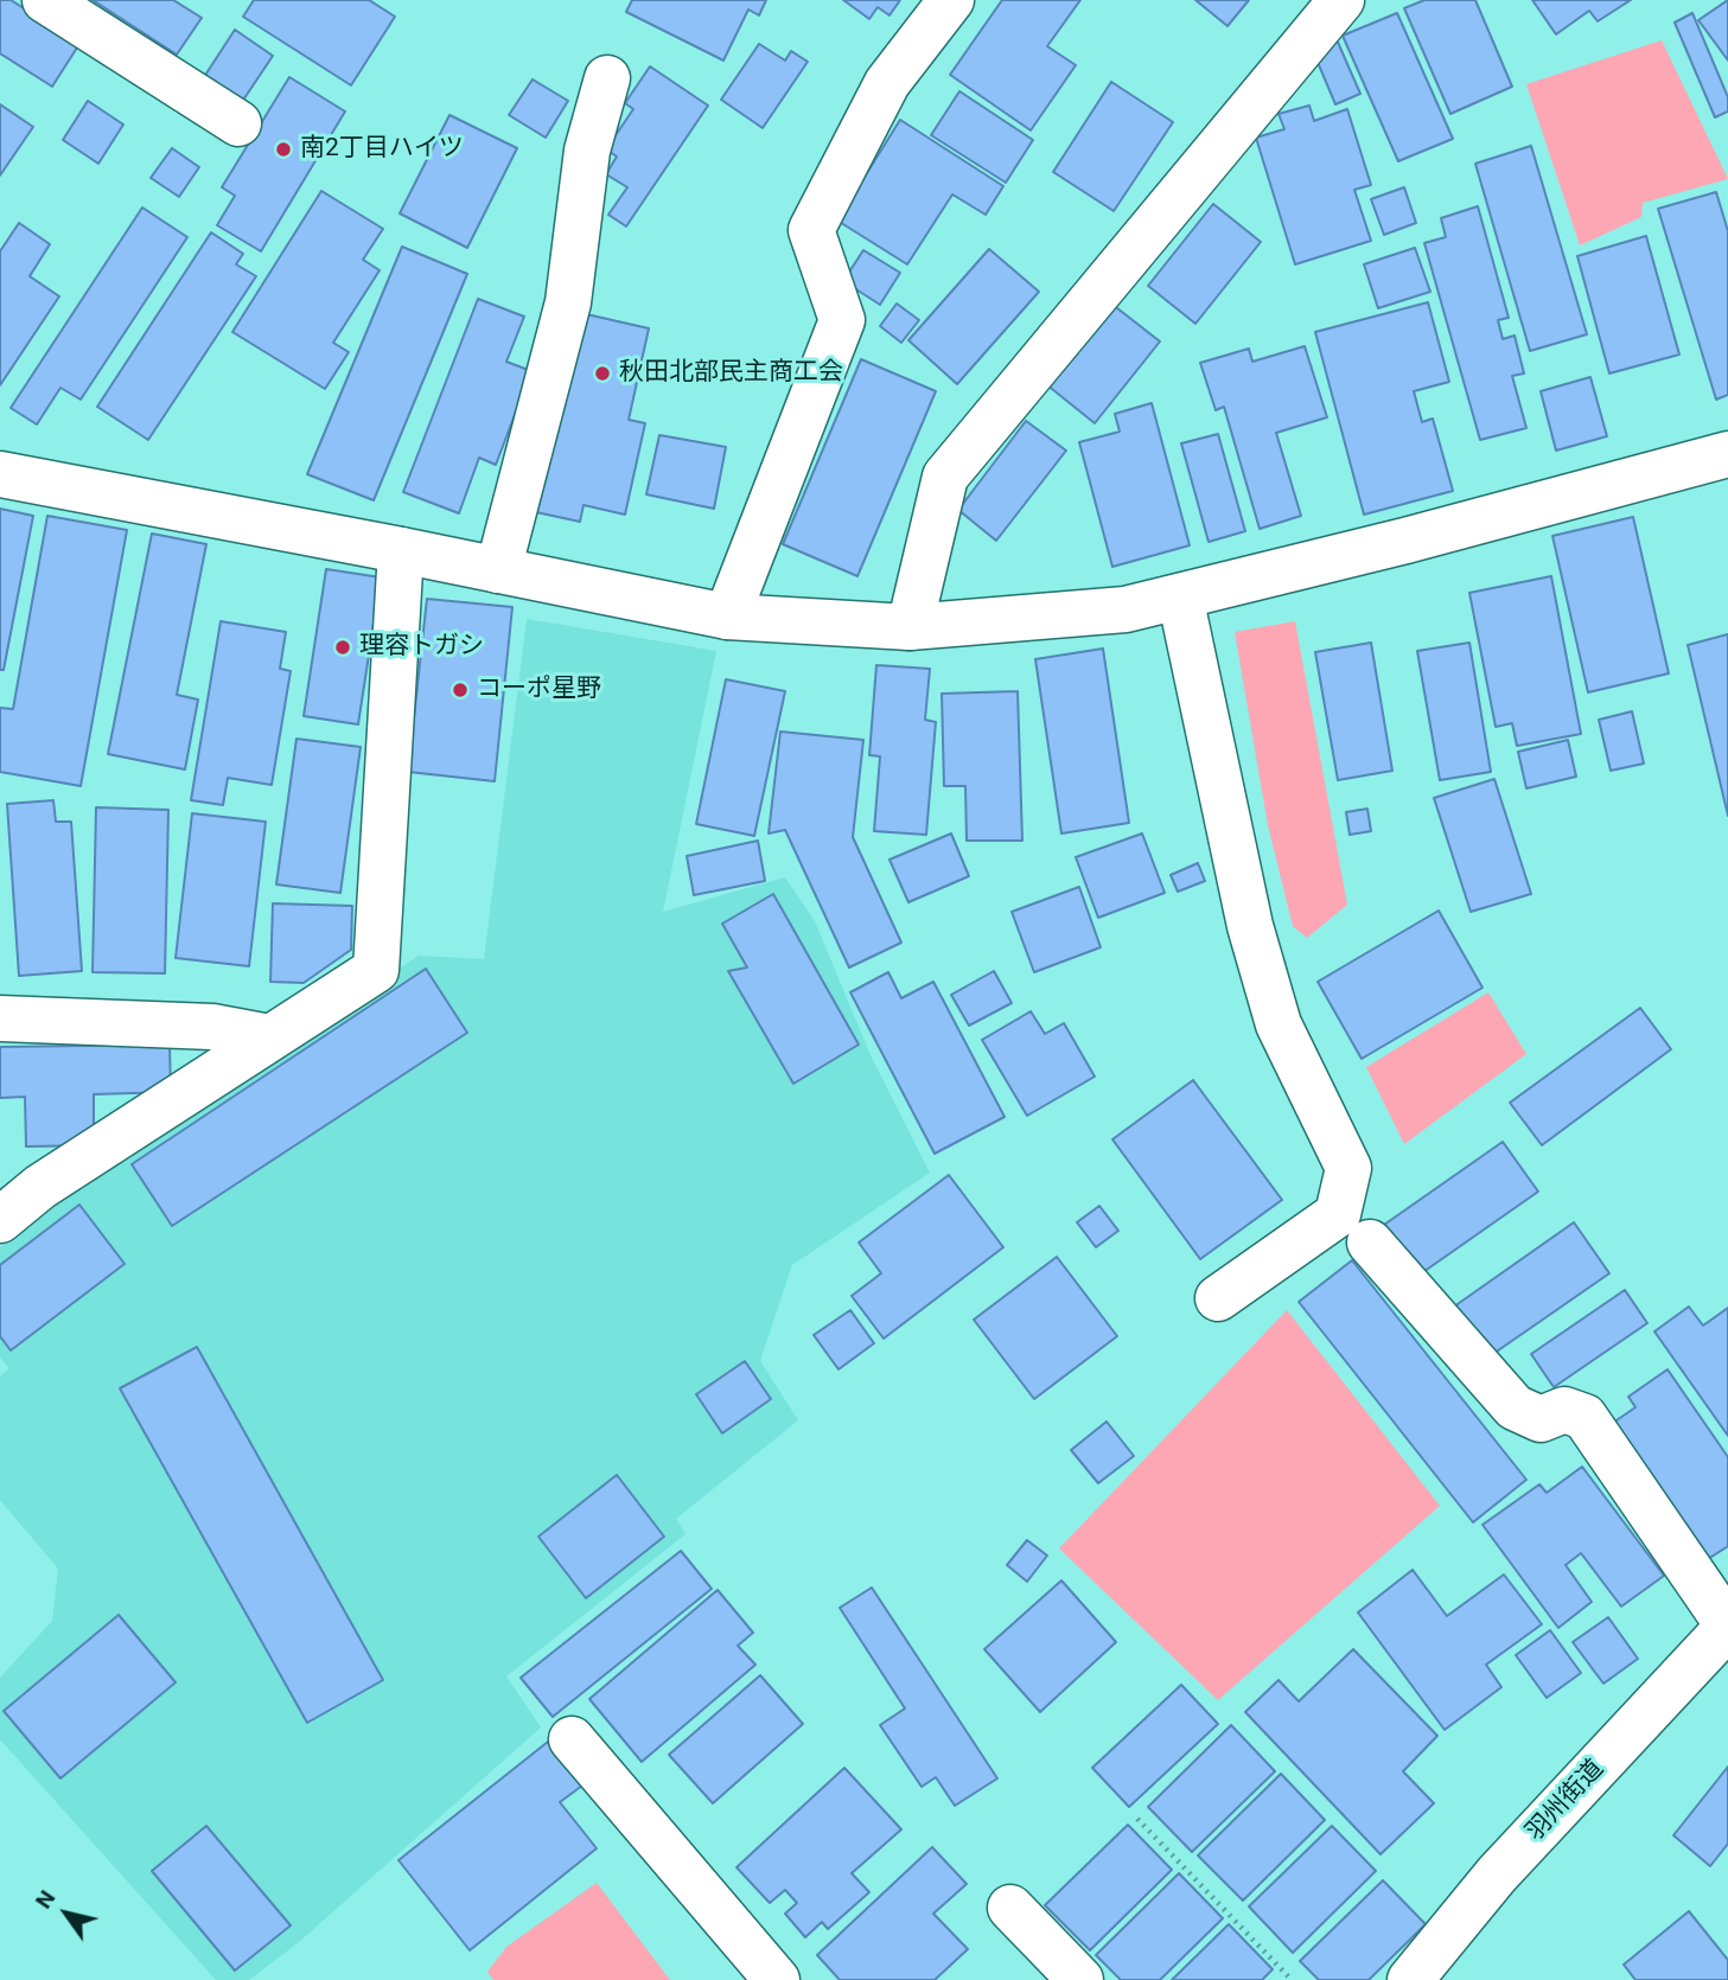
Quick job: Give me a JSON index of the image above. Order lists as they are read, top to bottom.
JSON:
{
  "streets": {
    "street": ["羽州街道"]
  },
  "places": [
    "南2丁目ハイツ",
    "秋田北部民主商工会",
    "理容トガシ",
    "コーポ星野"
  ],
  "north": "top left"
}
